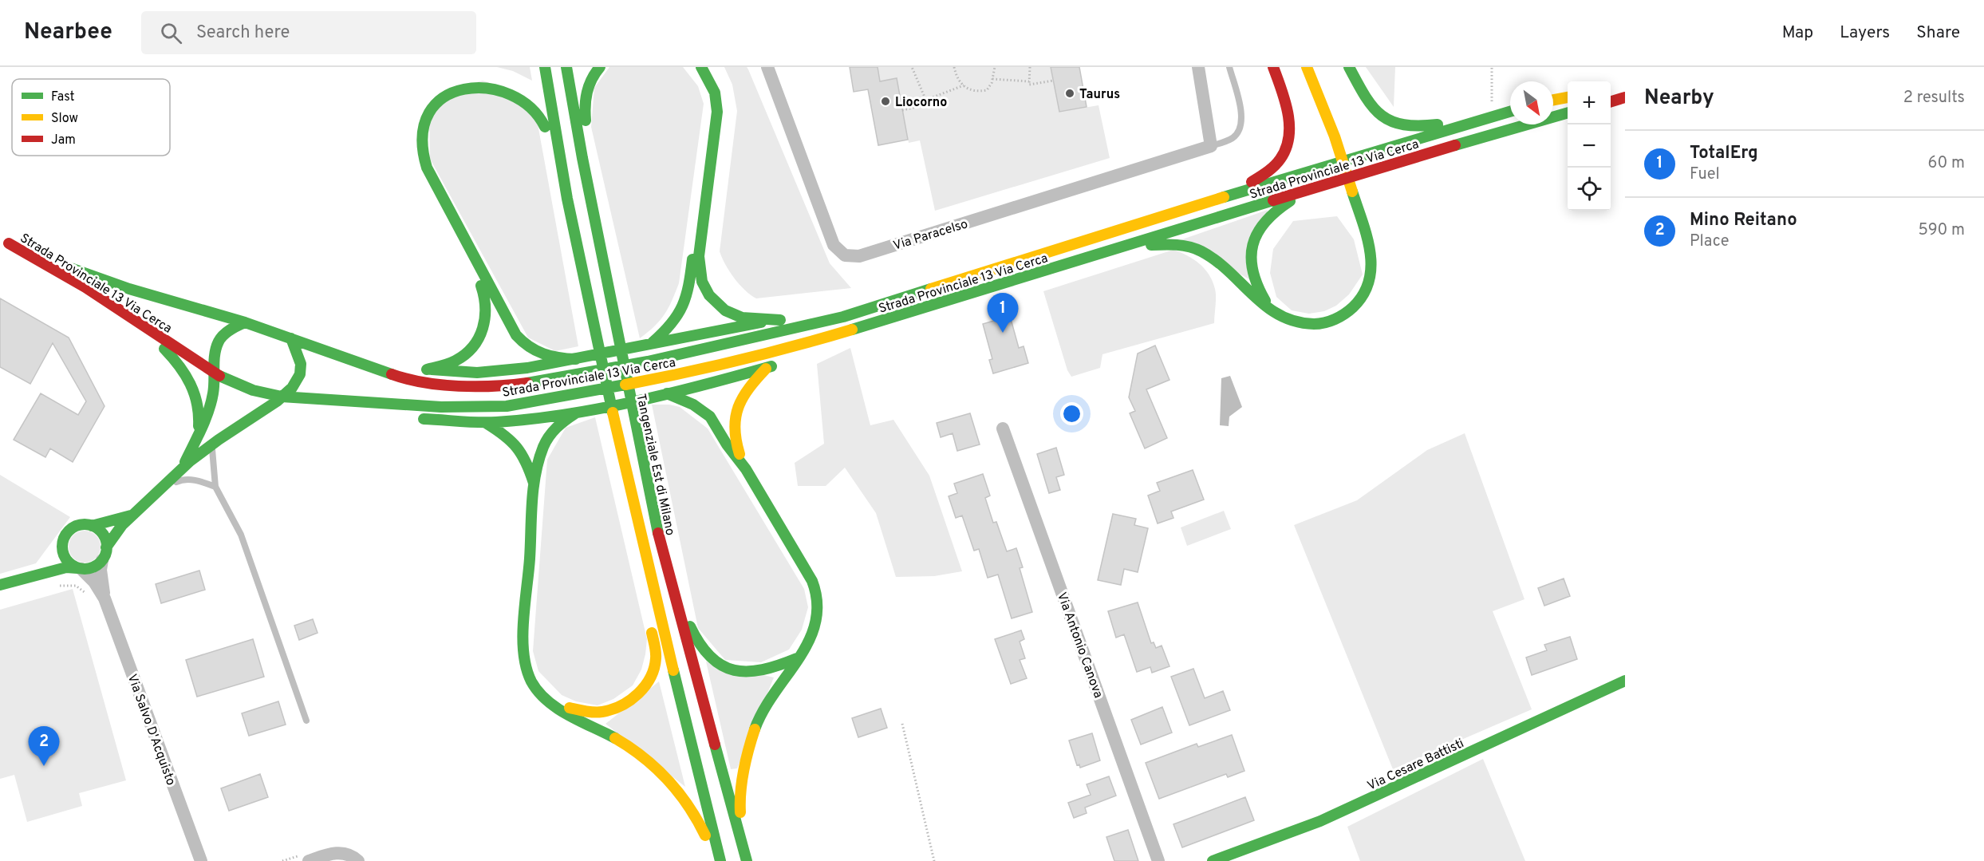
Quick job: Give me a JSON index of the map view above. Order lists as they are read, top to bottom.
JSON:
{
  "streets": {
    "main road": ["Strada Provinciale 13 Via Cerca", "Tangenziale Est di Milano", "Via Cesare Battisti"],
    "street": ["Via Paracelso", "Via Antonio Canova", "Via Salvo D'Acquisto"]
  },
  "places": ["Taurus", "Liocorno"],
  "legend": ["Fast", "Slow", "Jam"],
  "north": "bottom right",
  "page": {
    "header": "Nearbee",
    "search": "Search here",
    "nav": ["Map", "Layers", "Share"],
    "heading": ["Nearby", "2 results"],
    "map_buttons": ["+", "−"],
    "list": [
      {
        "mark": "1",
        "name": "TotalErg",
        "note": "Fuel",
        "value": "60 m"
      },
      {
        "mark": "2",
        "name": "Mino Reitano",
        "note": "Place",
        "value": "590 m"
      }
    ],
    "pins": ["1", "2"]
  }
}
